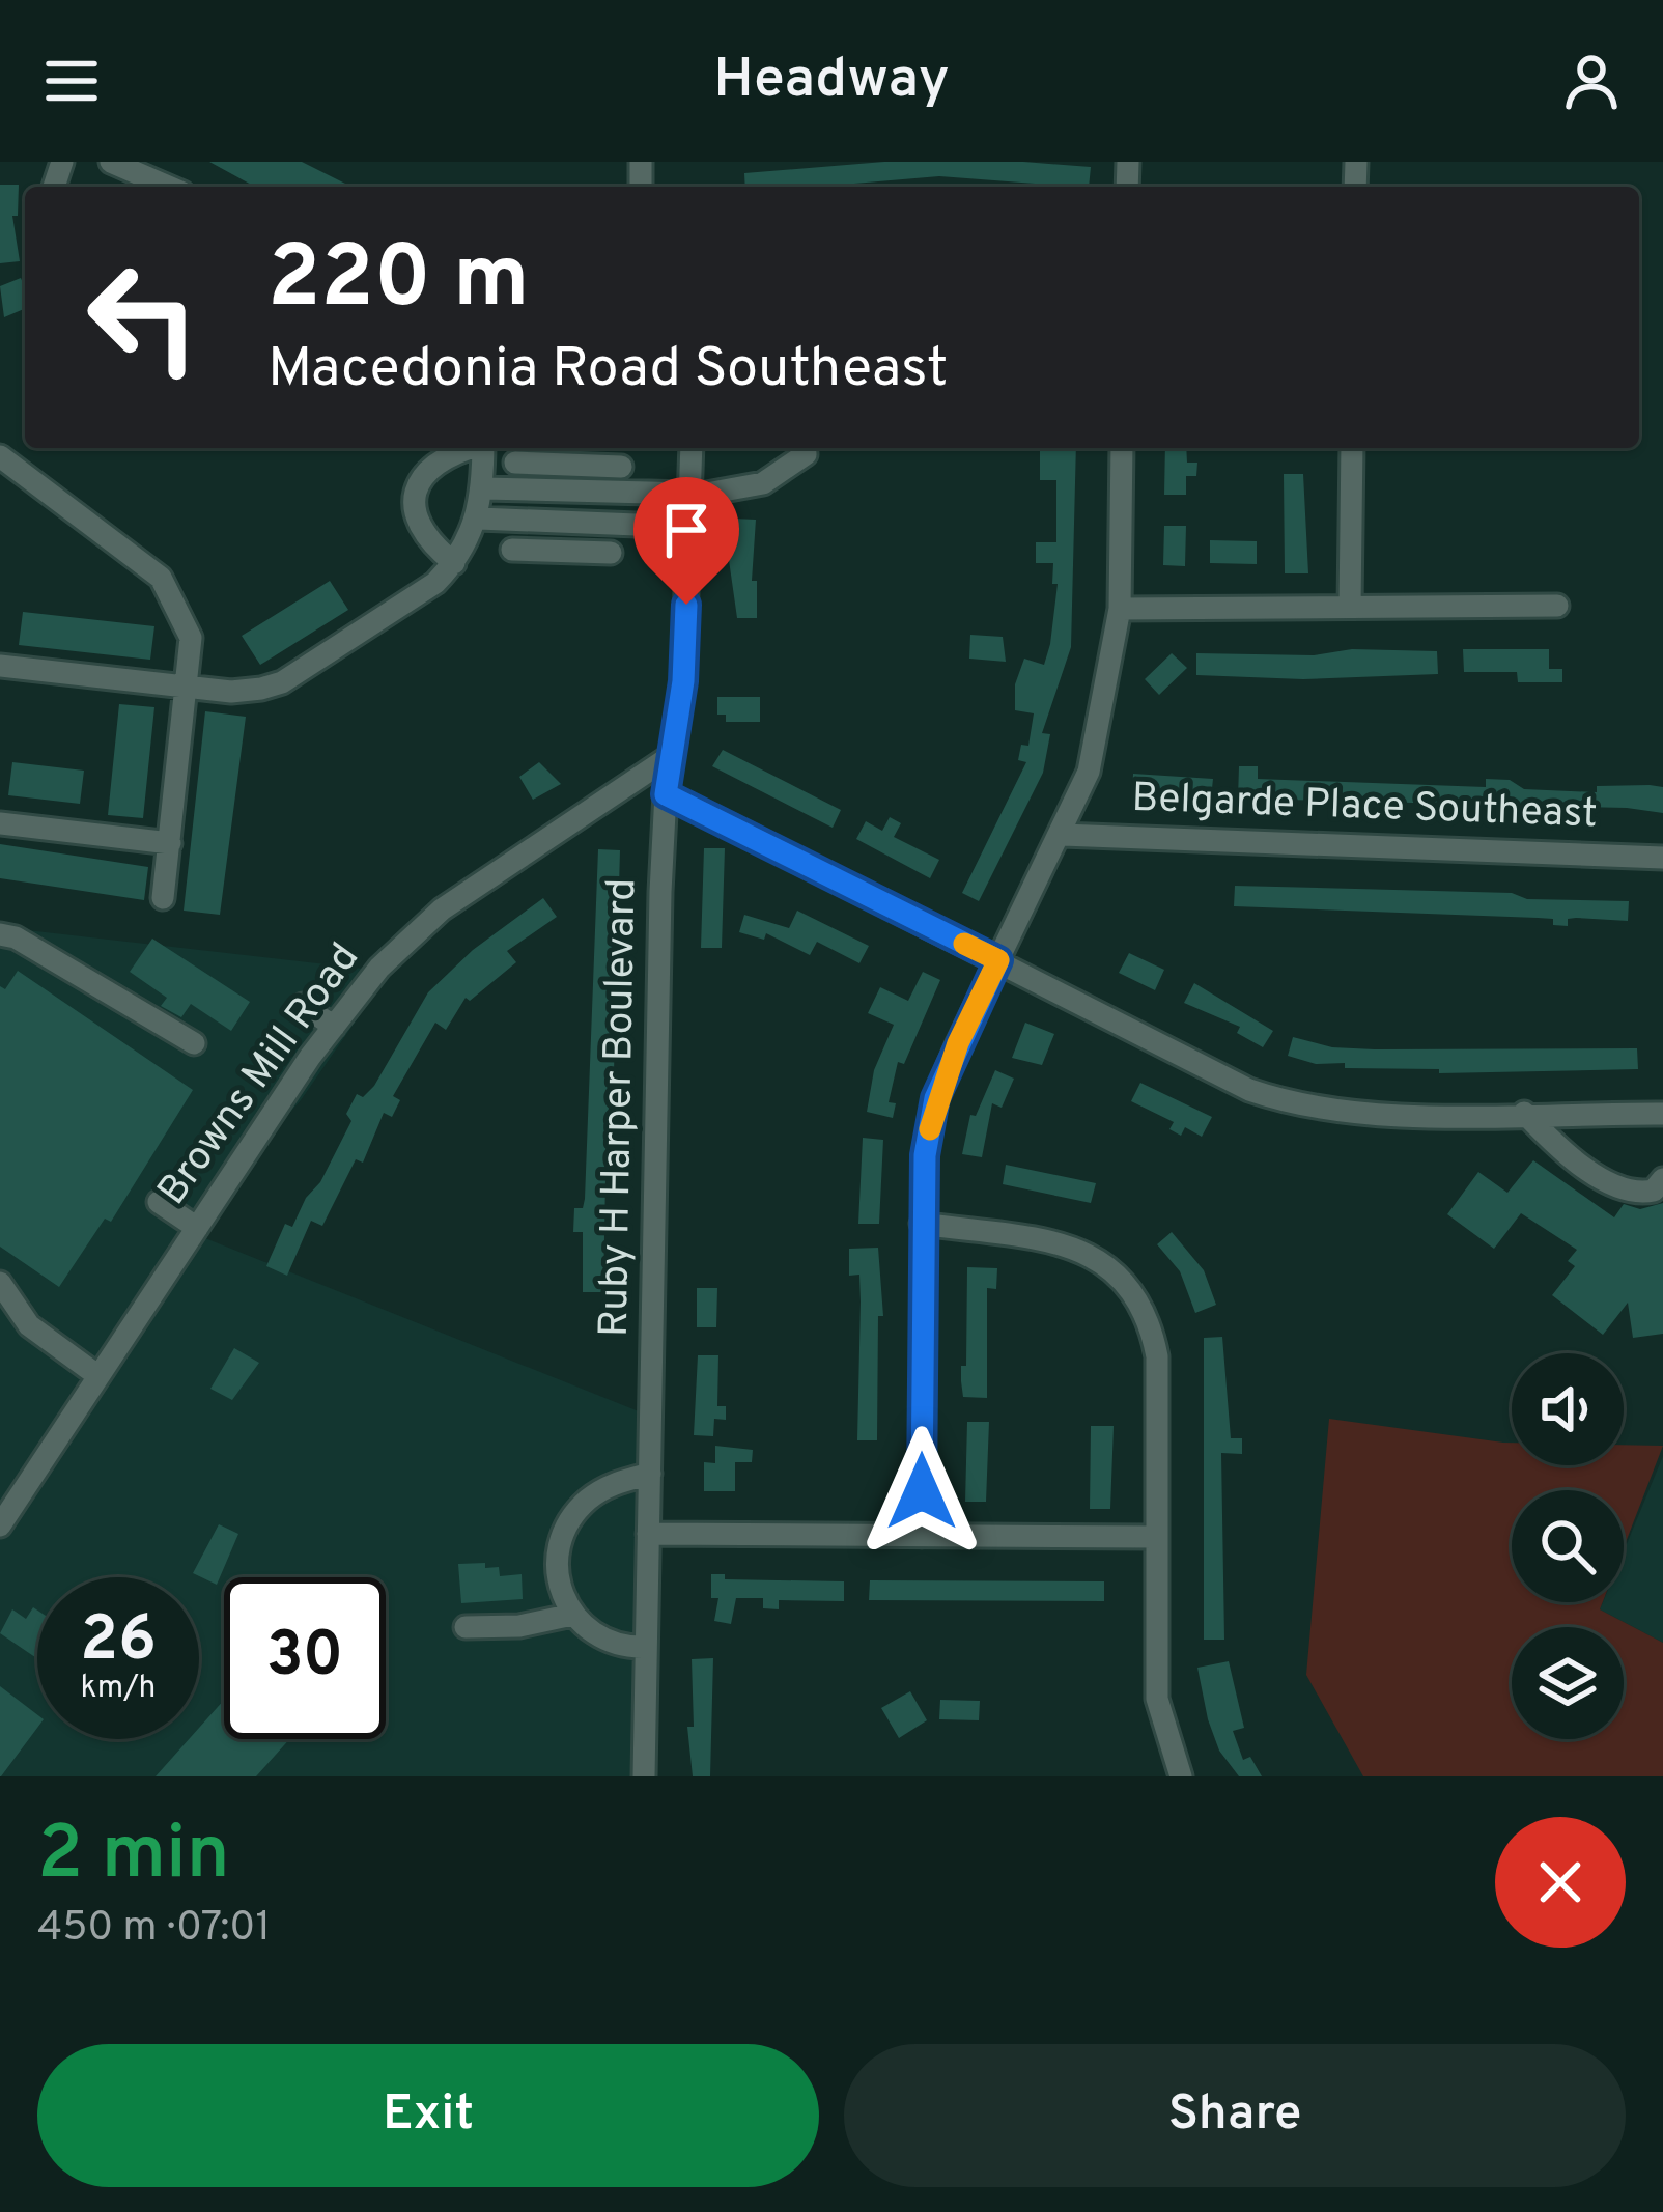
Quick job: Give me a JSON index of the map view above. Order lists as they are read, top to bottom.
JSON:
{
  "streets": {
    "street": ["Belgarde Place Southeast", "Browns Mill Road", "Ruby H Harper Boulevard"]
  },
  "crossings": [
    ["Browns Mill Road", "Ruby H Harper Boulevard"]
  ],
  "page": {
    "header": "Headway",
    "turn": ["220 m", "Macedonia Road Southeast"],
    "speed": "26 km/h",
    "limit": "30",
    "heading": ["2 min", "450 m · 07:01"],
    "buttons": ["Exit", "Share"]
  }
}
